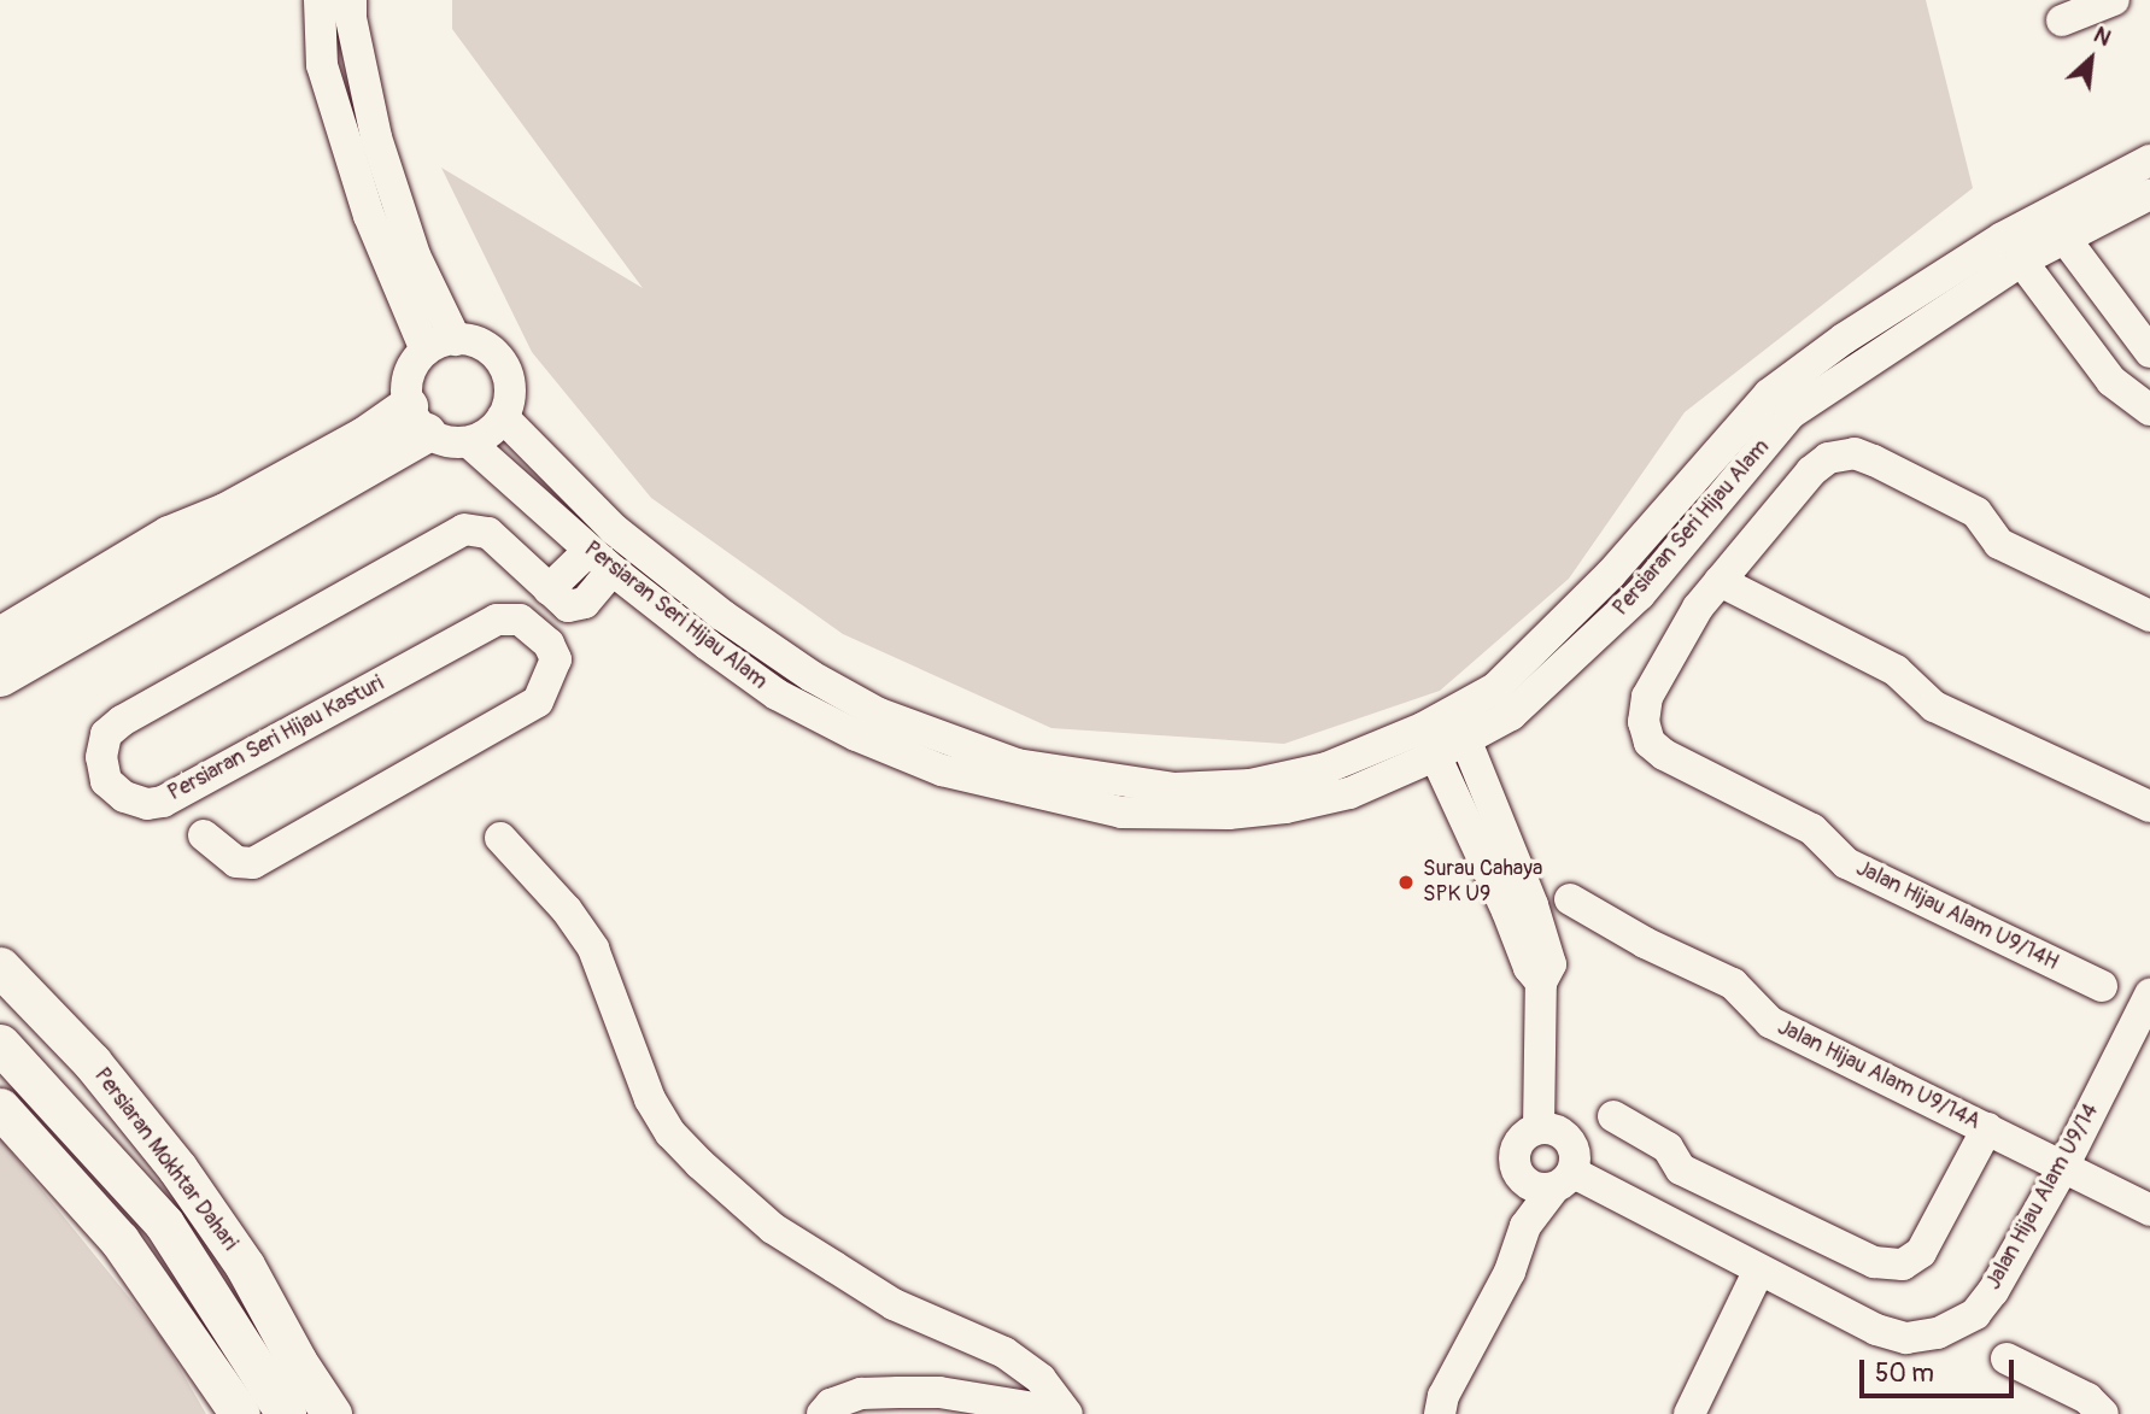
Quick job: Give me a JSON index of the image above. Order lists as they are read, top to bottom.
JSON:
{
  "streets": {
    "main road": ["Persiaran Mokhtar Dahari"],
    "street": [
      "Persiaran Seri Hijau Alam",
      "Persiaran Seri Hijau Kasturi",
      "Jalan Hijau Alam U9/14H",
      "Jalan Hijau Alam U9/14A",
      "Jalan Hijau Alam U9/14"
    ]
  },
  "crossings": [
    ["Persiaran Seri Hijau Alam", "Persiaran Seri Hijau Kasturi"],
    ["Jalan Hijau Alam U9/14A", "Jalan Hijau Alam U9/14"]
  ],
  "places": ["Surau Cahaya SPK U9"],
  "scale_bar": "50 m",
  "north": "top right"
}
